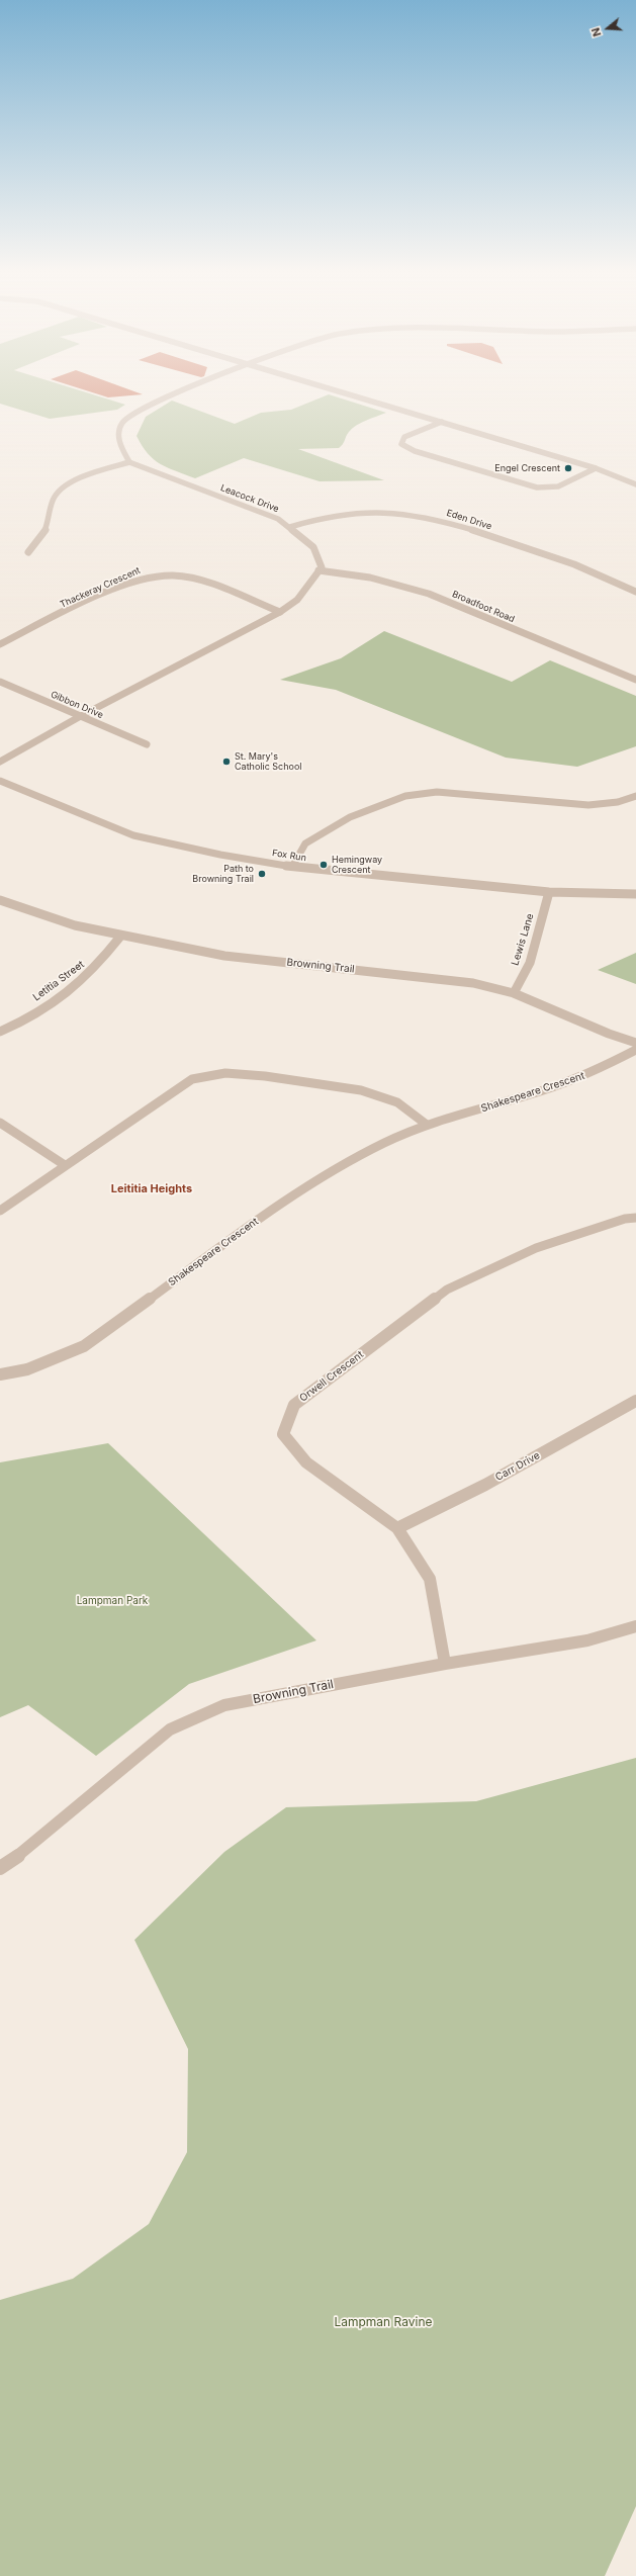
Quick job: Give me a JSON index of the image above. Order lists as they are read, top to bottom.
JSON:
{
  "streets": {
    "street": [
      "Leacock Drive",
      "Eden Drive",
      "Thackeray Crescent",
      "Broadfoot Road",
      "Gibbon Drive",
      "Fox Run",
      "Lewis Lane",
      "Browning Trail",
      "Letitia Street",
      "Shakespeare Crescent",
      "Orwell Crescent",
      "Carr Drive"
    ]
  },
  "crossings": [
    ["Leacock Drive", "Eden Drive"],
    ["Leacock Drive", "Broadfoot Road"],
    ["Fox Run", "Lewis Lane"],
    ["Lewis Lane", "Browning Trail"],
    ["Browning Trail", "Letitia Street"],
    ["Browning Trail", "Orwell Crescent"],
    ["Orwell Crescent", "Carr Drive"]
  ],
  "districts": ["Leititia Heights"],
  "parks": ["Lampman Park", "Lampman Ravine"],
  "places": [
    "Engel Crescent",
    "St. Mary's Catholic School",
    "Hemingway Crescent",
    "Path to Browning Trail"
  ],
  "north": "left"
}
